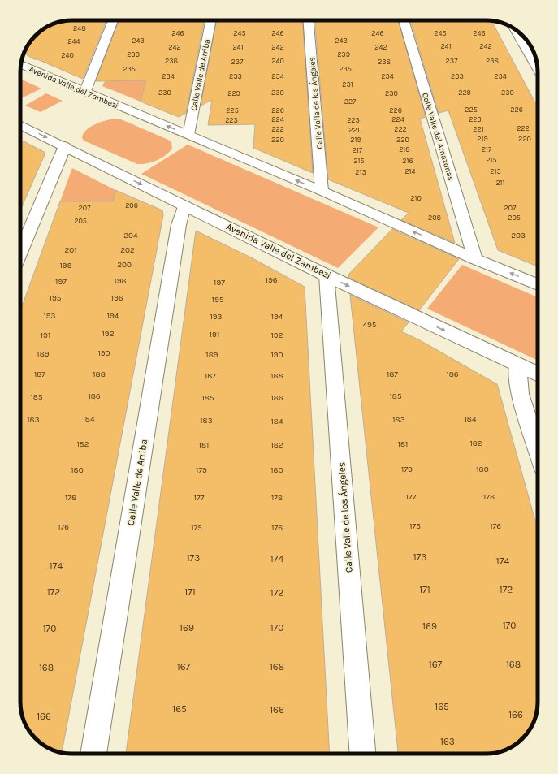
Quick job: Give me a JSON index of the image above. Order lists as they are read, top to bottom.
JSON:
{
  "streets": {
    "street": [
      "Calle Valle de Arriba",
      "Avenida Valle del Zambezi",
      "Calle Valle de los Ángeles",
      "Calle Valle del Amazonas"
    ]
  },
  "crossings": [
    ["Calle Valle de Arriba", "Avenida Valle del Zambezi"],
    ["Avenida Valle del Zambezi", "Calle Valle de los Ángeles"],
    ["Avenida Valle del Zambezi", "Calle Valle del Amazonas"]
  ],
  "house_numbers": [
    "248",
    "246",
    "245",
    "246",
    "246",
    "245",
    "246",
    "243",
    "243",
    "244",
    "241",
    "242",
    "242",
    "241",
    "242",
    "242",
    "239",
    "239",
    "240",
    "238",
    "240",
    "237",
    "238",
    "237",
    "238",
    "235",
    "235",
    "234",
    "233",
    "234",
    "234",
    "233",
    "234",
    "231",
    "230",
    "230",
    "229",
    "230",
    "229",
    "230",
    "227",
    "225",
    "226",
    "225",
    "226",
    "226",
    "224",
    "224",
    "223",
    "223",
    "223",
    "222",
    "222",
    "222",
    "221",
    "221",
    "219",
    "220",
    "220",
    "219",
    "220",
    "218",
    "217",
    "217",
    "215",
    "215",
    "216",
    "214",
    "213",
    "213",
    "211",
    "210",
    "206",
    "207",
    "207",
    "208",
    "205",
    "205",
    "204",
    "203",
    "201",
    "202",
    "200",
    "199",
    "196",
    "198",
    "197",
    "197",
    "195",
    "196",
    "195",
    "193",
    "194",
    "193",
    "194",
    "495",
    "192",
    "191",
    "191",
    "192",
    "190",
    "189",
    "189",
    "190",
    "187",
    "188",
    "187",
    "186",
    "187",
    "188",
    "186",
    "185",
    "185",
    "185",
    "186",
    "184",
    "184",
    "183",
    "183",
    "183",
    "184",
    "182",
    "182",
    "181",
    "181",
    "182",
    "179",
    "180",
    "180",
    "179",
    "180",
    "177",
    "178",
    "178",
    "177",
    "178",
    "175",
    "176",
    "176",
    "175",
    "176",
    "173",
    "173",
    "174",
    "174",
    "174",
    "171",
    "172",
    "172",
    "171",
    "172",
    "170",
    "169",
    "169",
    "170",
    "170",
    "167",
    "168",
    "167",
    "168",
    "168",
    "165",
    "165",
    "166",
    "166",
    "166",
    "163"
  ]
}
